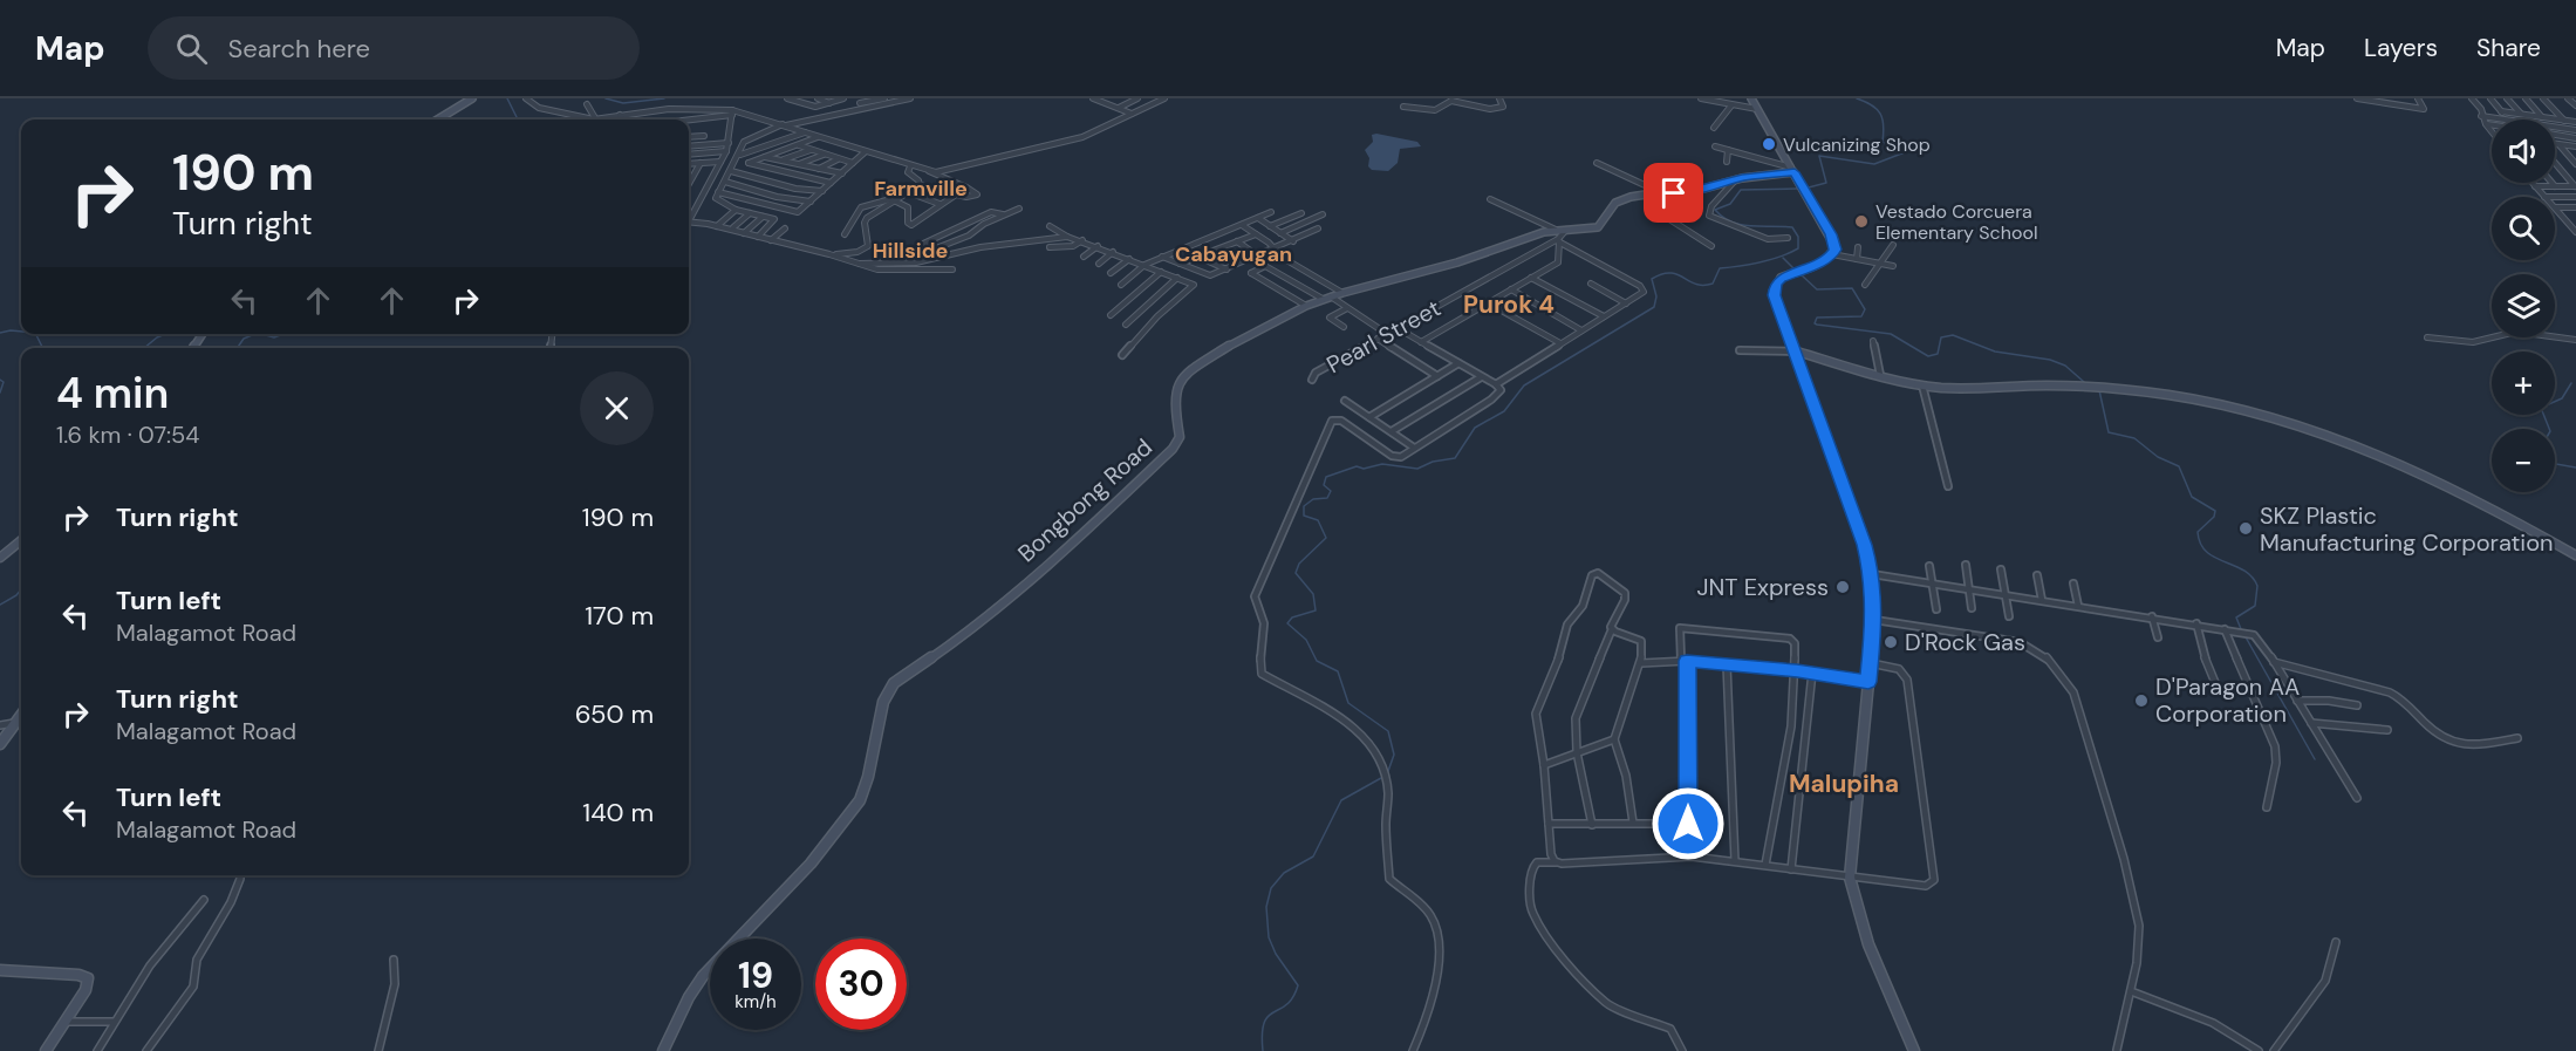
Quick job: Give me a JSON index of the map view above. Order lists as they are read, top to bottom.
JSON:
{
  "streets": {
    "street": ["Pearl Street", "Bongbong Road"]
  },
  "crossings": [
    ["Pearl Street", "Bongbong Road"]
  ],
  "districts": [
    "Farmville",
    "Hillside",
    "Cabayugan",
    "Purok 4",
    "Malupiha"
  ],
  "places": [
    "Vulcanizing Shop",
    "Vestado Corcuera Elementary School",
    "SKZ Plastic Manufacturing Corporation",
    "JNT Express",
    "D'Rock Gas",
    "D'Paragon AA Corporation"
  ],
  "page": {
    "header": "Map",
    "search": "Search here",
    "nav": ["Map", "Layers", "Share"],
    "map_buttons": ["+", "−"],
    "turn": ["190 m", "Turn right"],
    "heading": ["4 min", "1.6 km · 07:54"],
    "list": [
      {
        "name": "Turn right",
        "value": "190 m"
      },
      {
        "name": "Turn left",
        "note": "Malagamot Road",
        "value": "170 m"
      },
      {
        "name": "Turn right",
        "note": "Malagamot Road",
        "value": "650 m"
      },
      {
        "name": "Turn left",
        "note": "Malagamot Road",
        "value": "140 m"
      }
    ],
    "speed": "19 km/h",
    "limit": "30"
  }
}
